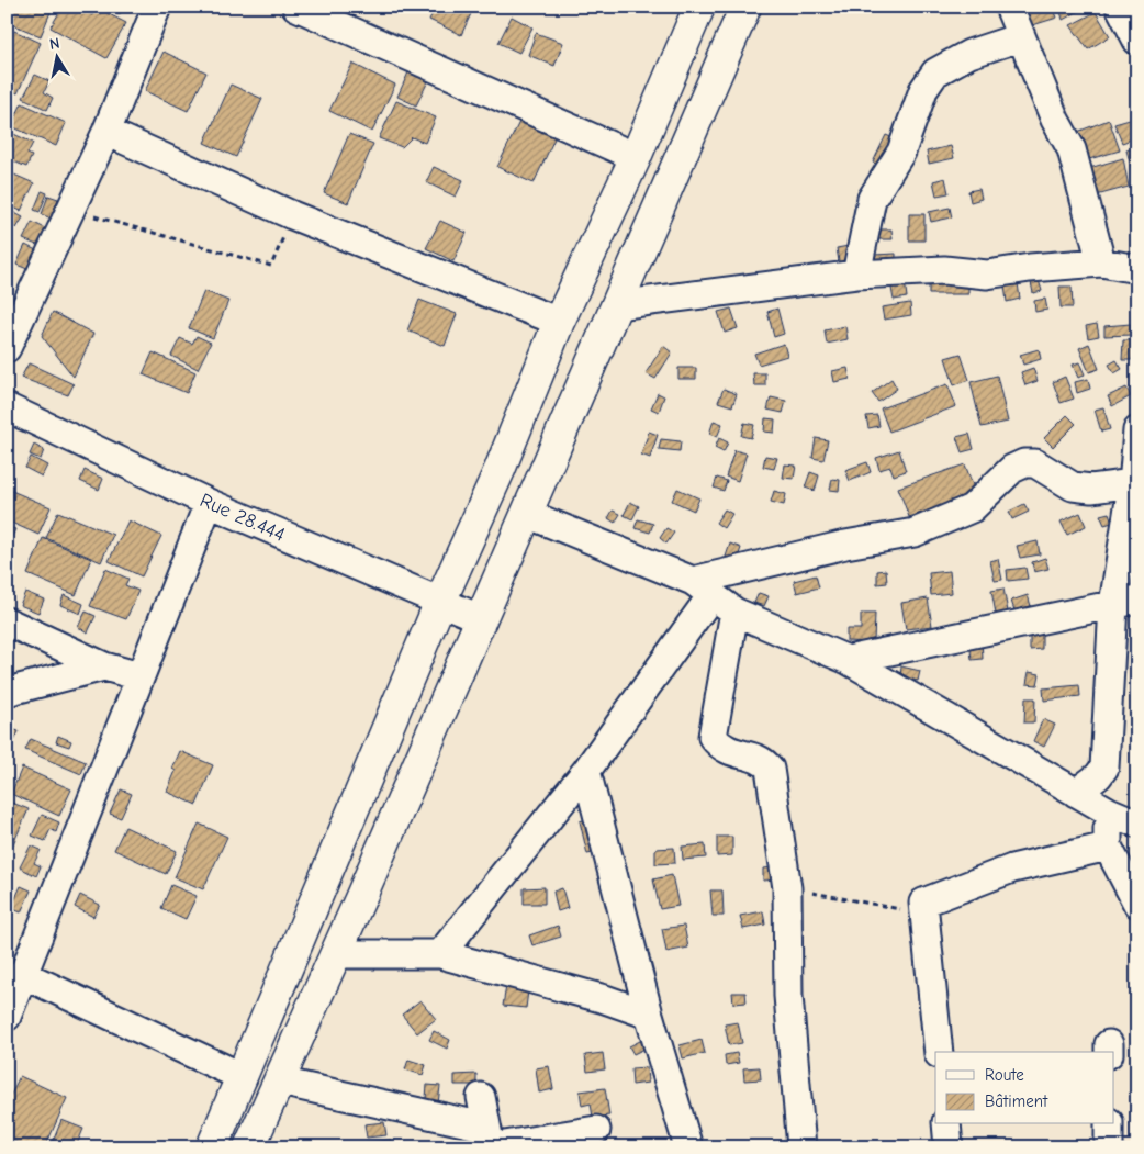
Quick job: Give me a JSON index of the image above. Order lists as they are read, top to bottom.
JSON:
{
  "streets": {
    "street": ["Rue 28.444"]
  },
  "legend": ["Route", "Bâtiment"],
  "north": "top"
}
